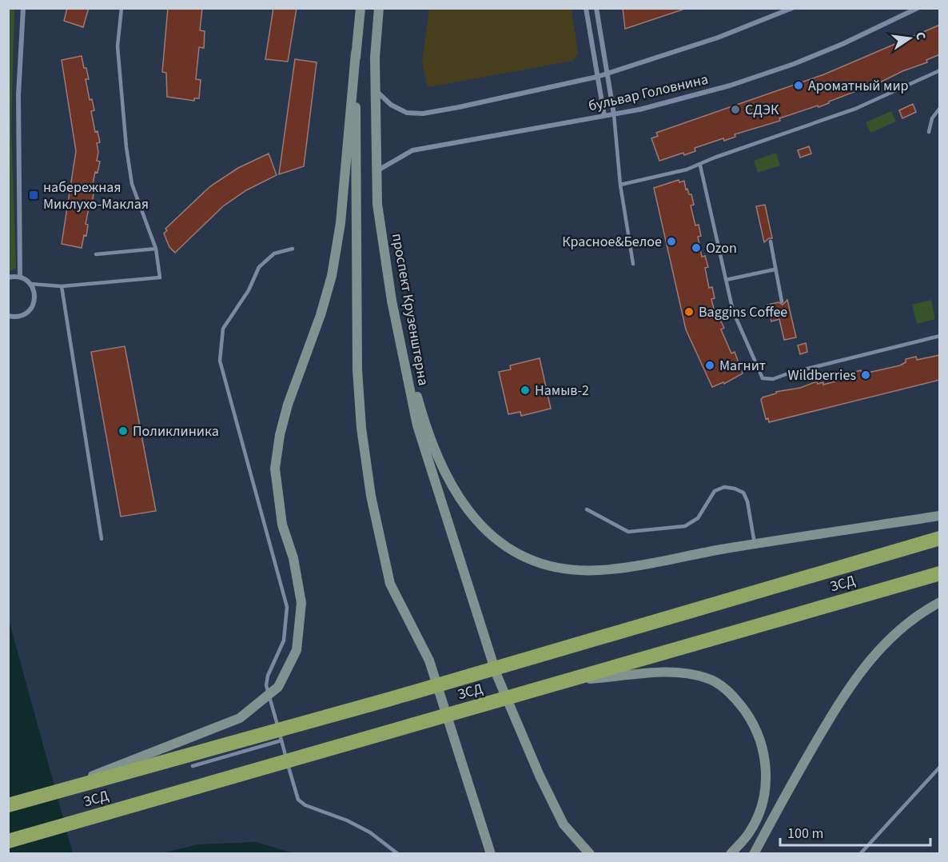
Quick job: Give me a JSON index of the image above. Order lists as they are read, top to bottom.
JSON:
{
  "streets": {
    "highway": ["ЗСД"],
    "main road": ["проспект Крузенштерна"],
    "street": ["бульвар Головнина"]
  },
  "crossings": [
    ["бульвар Головнина", "проспект Крузенштерна"]
  ],
  "places": {
    "other": [
      "Ароматный мир",
      "СДЭК",
      "Красное&Белое",
      "Ozon",
      "Baggins Coffee",
      "Магнит",
      "Wildberries",
      "Намыв-2",
      "Поликлиника"
    ],
    "transit": ["набережная Миклухо-Маклая"]
  },
  "scale_bar": "100 m",
  "north": "right"
}
